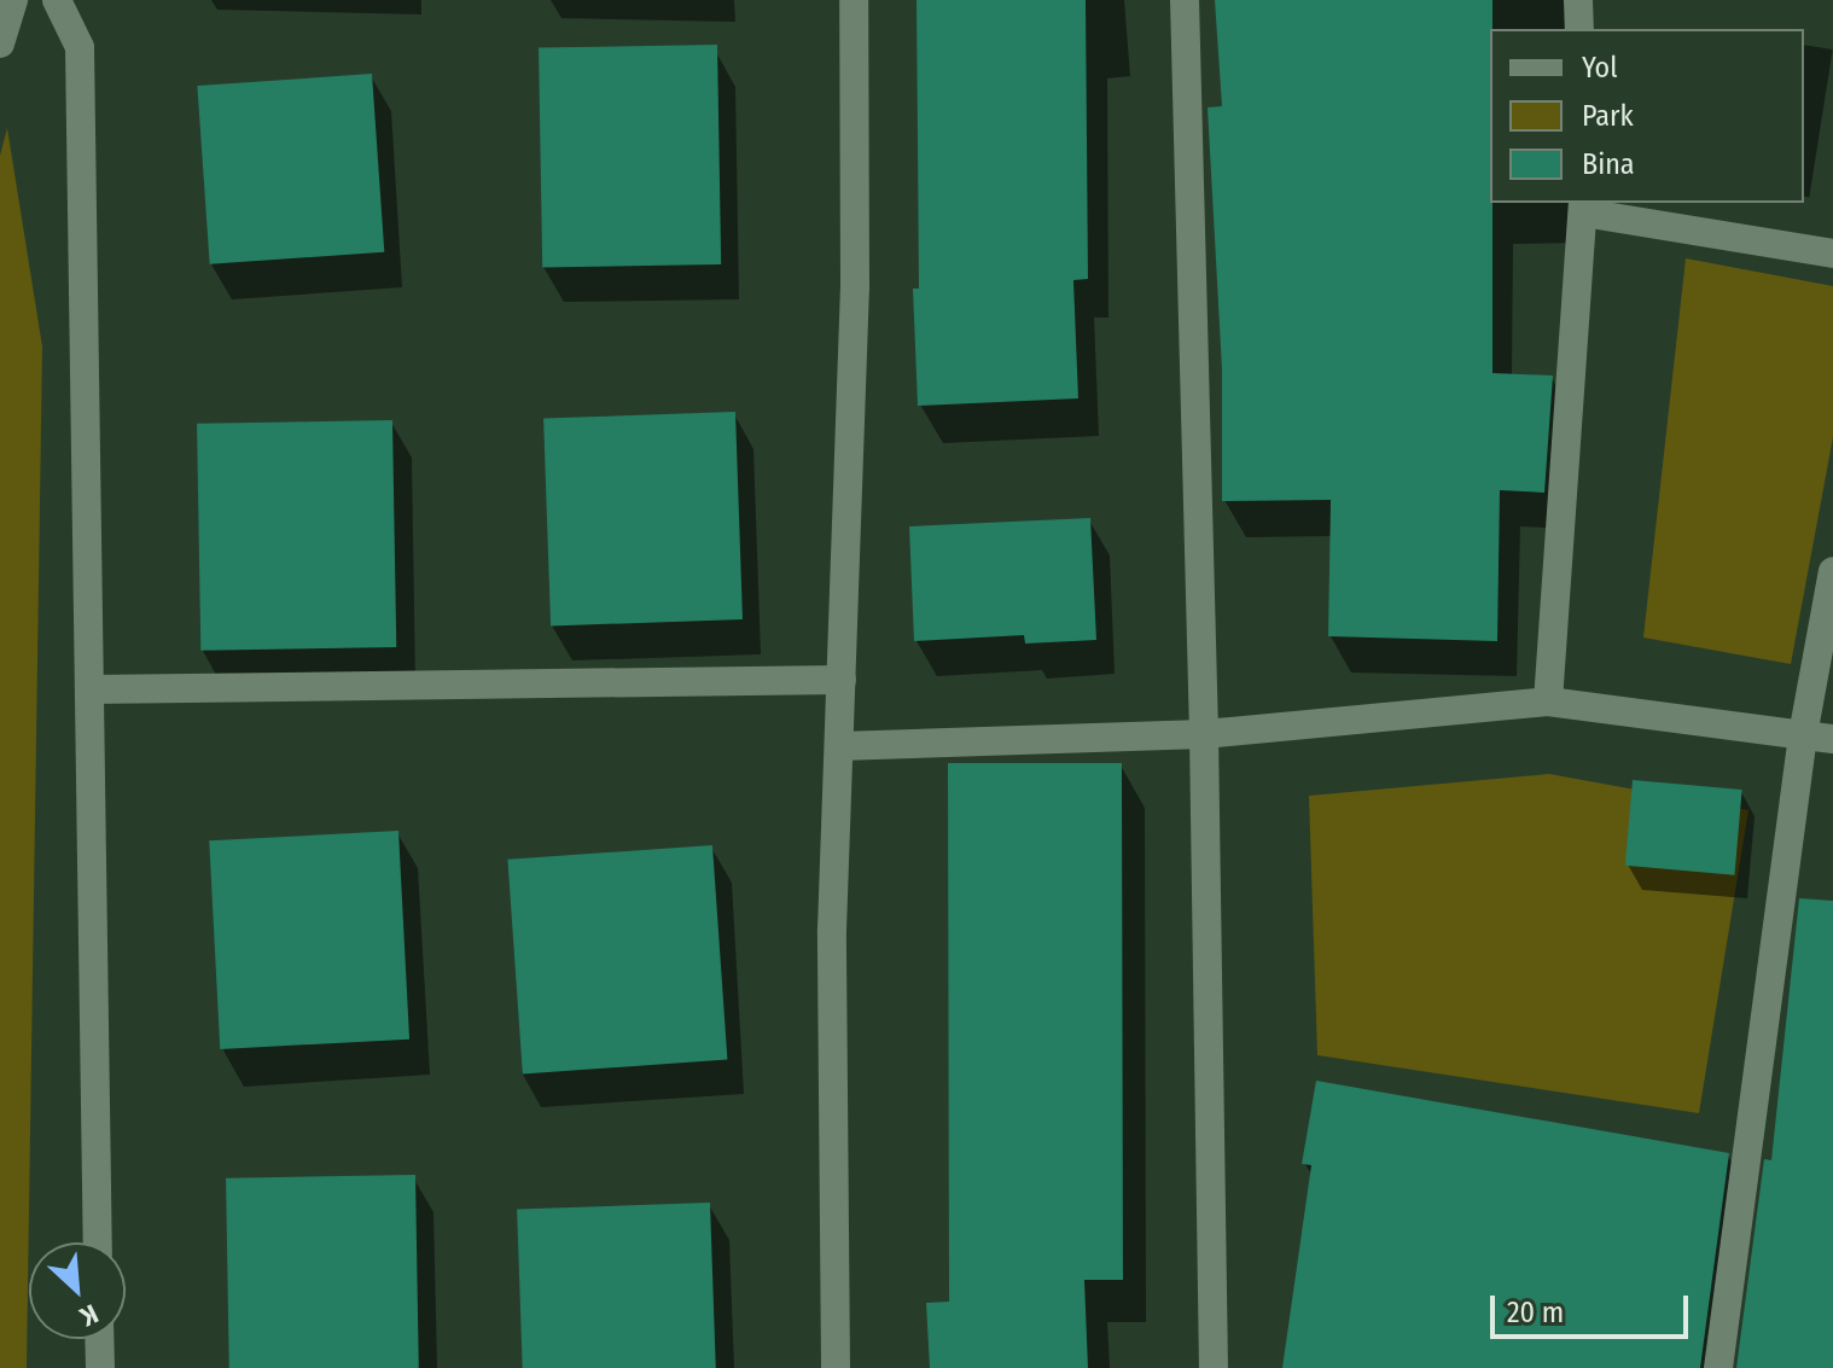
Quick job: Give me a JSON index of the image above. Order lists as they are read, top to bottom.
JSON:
{
  "legend": ["Yol", "Park", "Bina"],
  "scale_bar": "20 m",
  "north": "bottom right"
}
